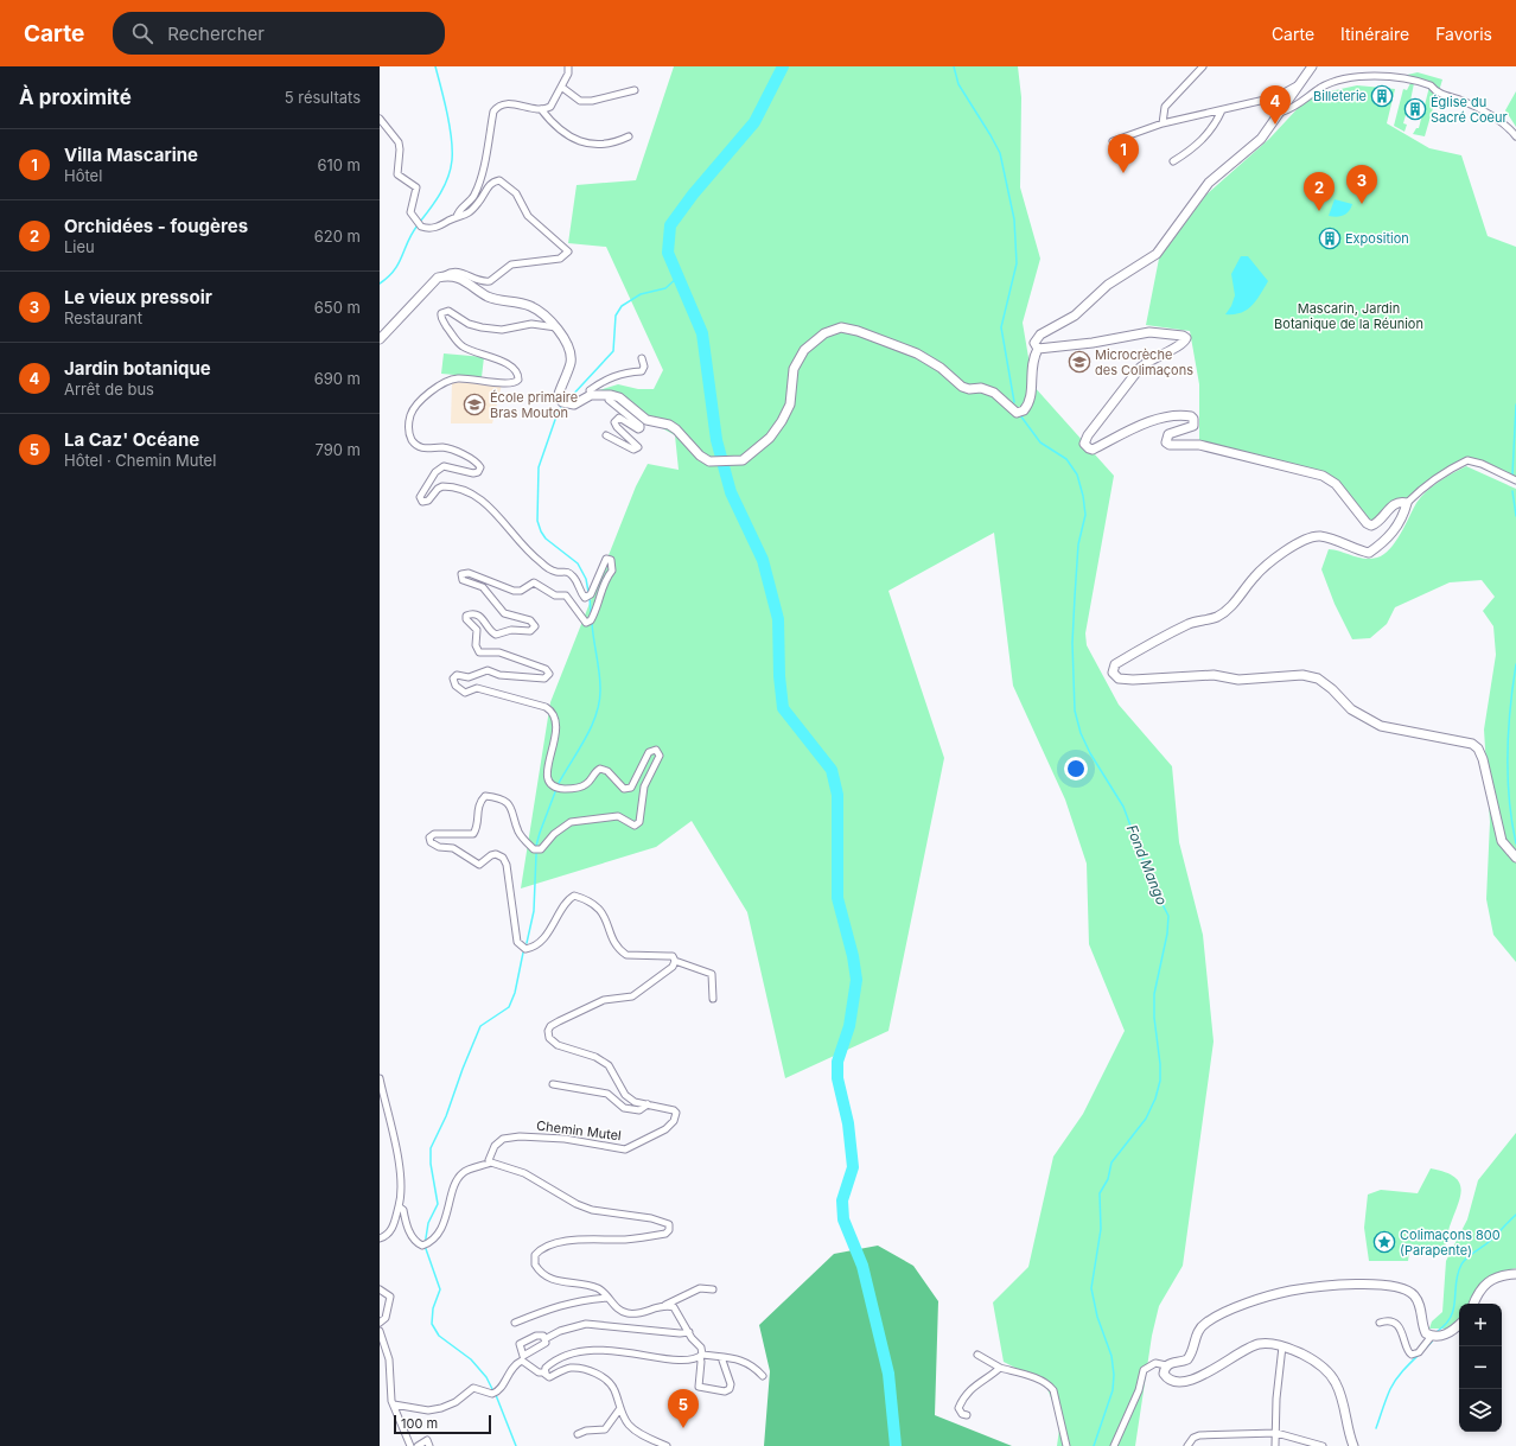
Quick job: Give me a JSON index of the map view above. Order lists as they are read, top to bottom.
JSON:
{
  "streets": {
    "street": ["Chemin Mutel"]
  },
  "water": ["Fond Mango"],
  "parks": ["Mascarin, Jardin Botanique de la Réunion"],
  "places": {
    "building": ["Billeterie", "Église du Sacré Coeur", "Exposition"],
    "school or university": ["Microcrèche des Colimaçons", "École primaire Bras Mouton"],
    "place": ["Colimaçons 800 (Parapente)"]
  },
  "scale_bar": "100 m",
  "page": {
    "header": "Carte",
    "search": "Rechercher",
    "nav": ["Carte", "Itinéraire", "Favoris"],
    "heading": ["À proximité", "5 résultats"],
    "pins": [
      "4",
      "1",
      "3",
      "2",
      "5"
    ],
    "list": [
      {
        "mark": "1",
        "name": "Villa Mascarine",
        "note": "Hôtel",
        "value": "610 m"
      },
      {
        "mark": "2",
        "name": "Orchidées - fougères",
        "note": "Lieu",
        "value": "620 m"
      },
      {
        "mark": "3",
        "name": "Le vieux pressoir",
        "note": "Restaurant",
        "value": "650 m"
      },
      {
        "mark": "4",
        "name": "Jardin botanique",
        "note": "Arrêt de bus",
        "value": "690 m"
      },
      {
        "mark": "5",
        "name": "La Caz' Océane",
        "note": "Hôtel · Chemin Mutel",
        "value": "790 m"
      }
    ],
    "map_buttons": ["+", "−"],
    "scale": "100 m"
  }
}
